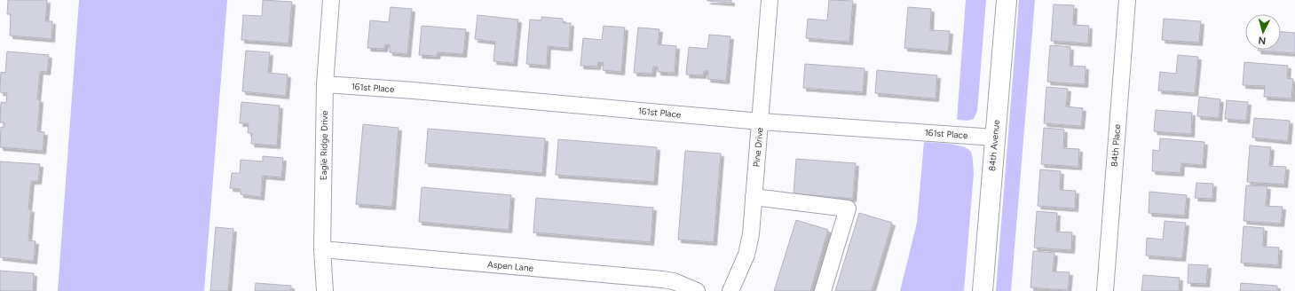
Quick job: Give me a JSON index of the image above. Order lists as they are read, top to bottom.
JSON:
{
  "streets": {
    "street": [
      "161st Place",
      "Eagle Ridge Drive",
      "84th Avenue",
      "84th Place",
      "Pine Drive",
      "Aspen Lane"
    ]
  },
  "crossings": [
    ["161st Place", "Eagle Ridge Drive"],
    ["161st Place", "84th Avenue"],
    ["161st Place", "Pine Drive"],
    ["Eagle Ridge Drive", "Aspen Lane"]
  ],
  "north": "bottom"
}
